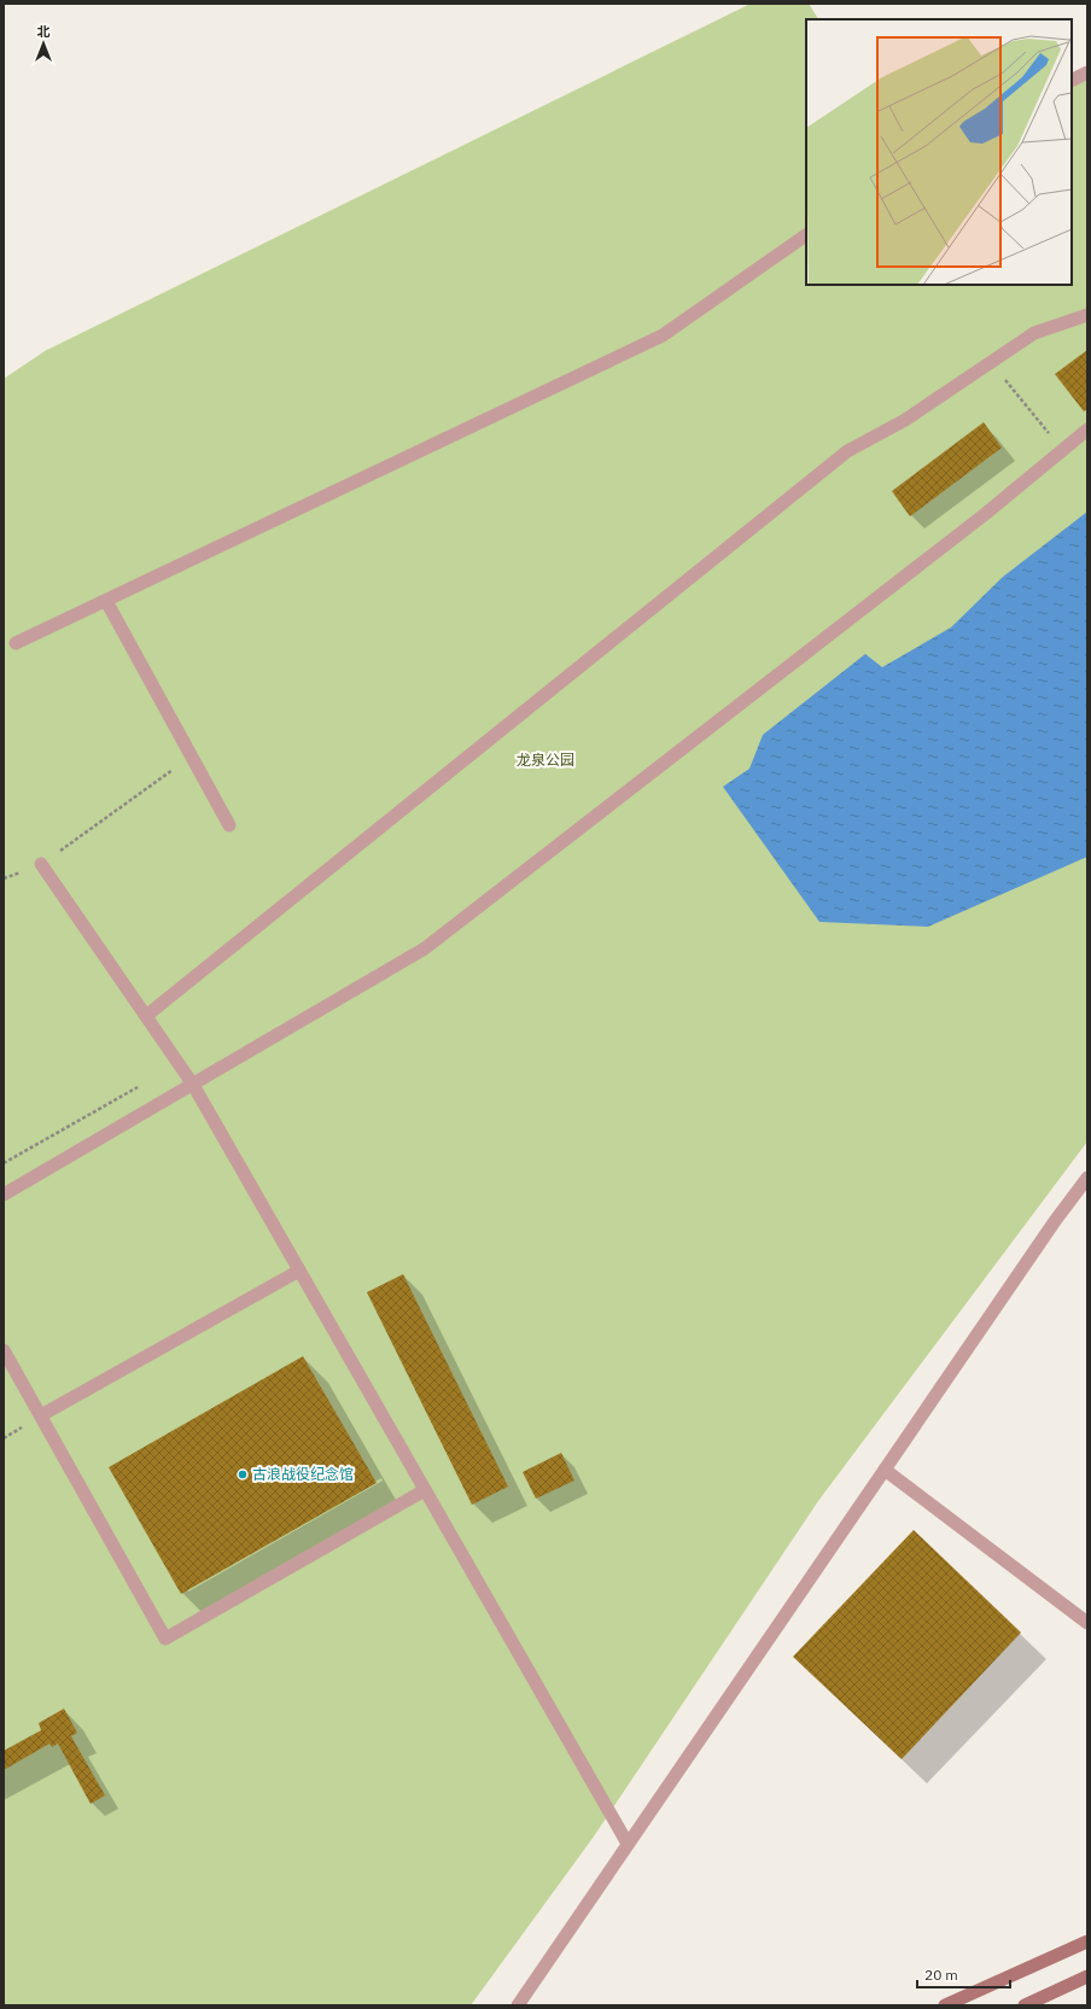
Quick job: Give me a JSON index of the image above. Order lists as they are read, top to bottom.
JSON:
{
  "parks": ["龙泉公园"],
  "places": ["古浪战役纪念馆"],
  "scale_bar": "20 m",
  "north": "top"
}
